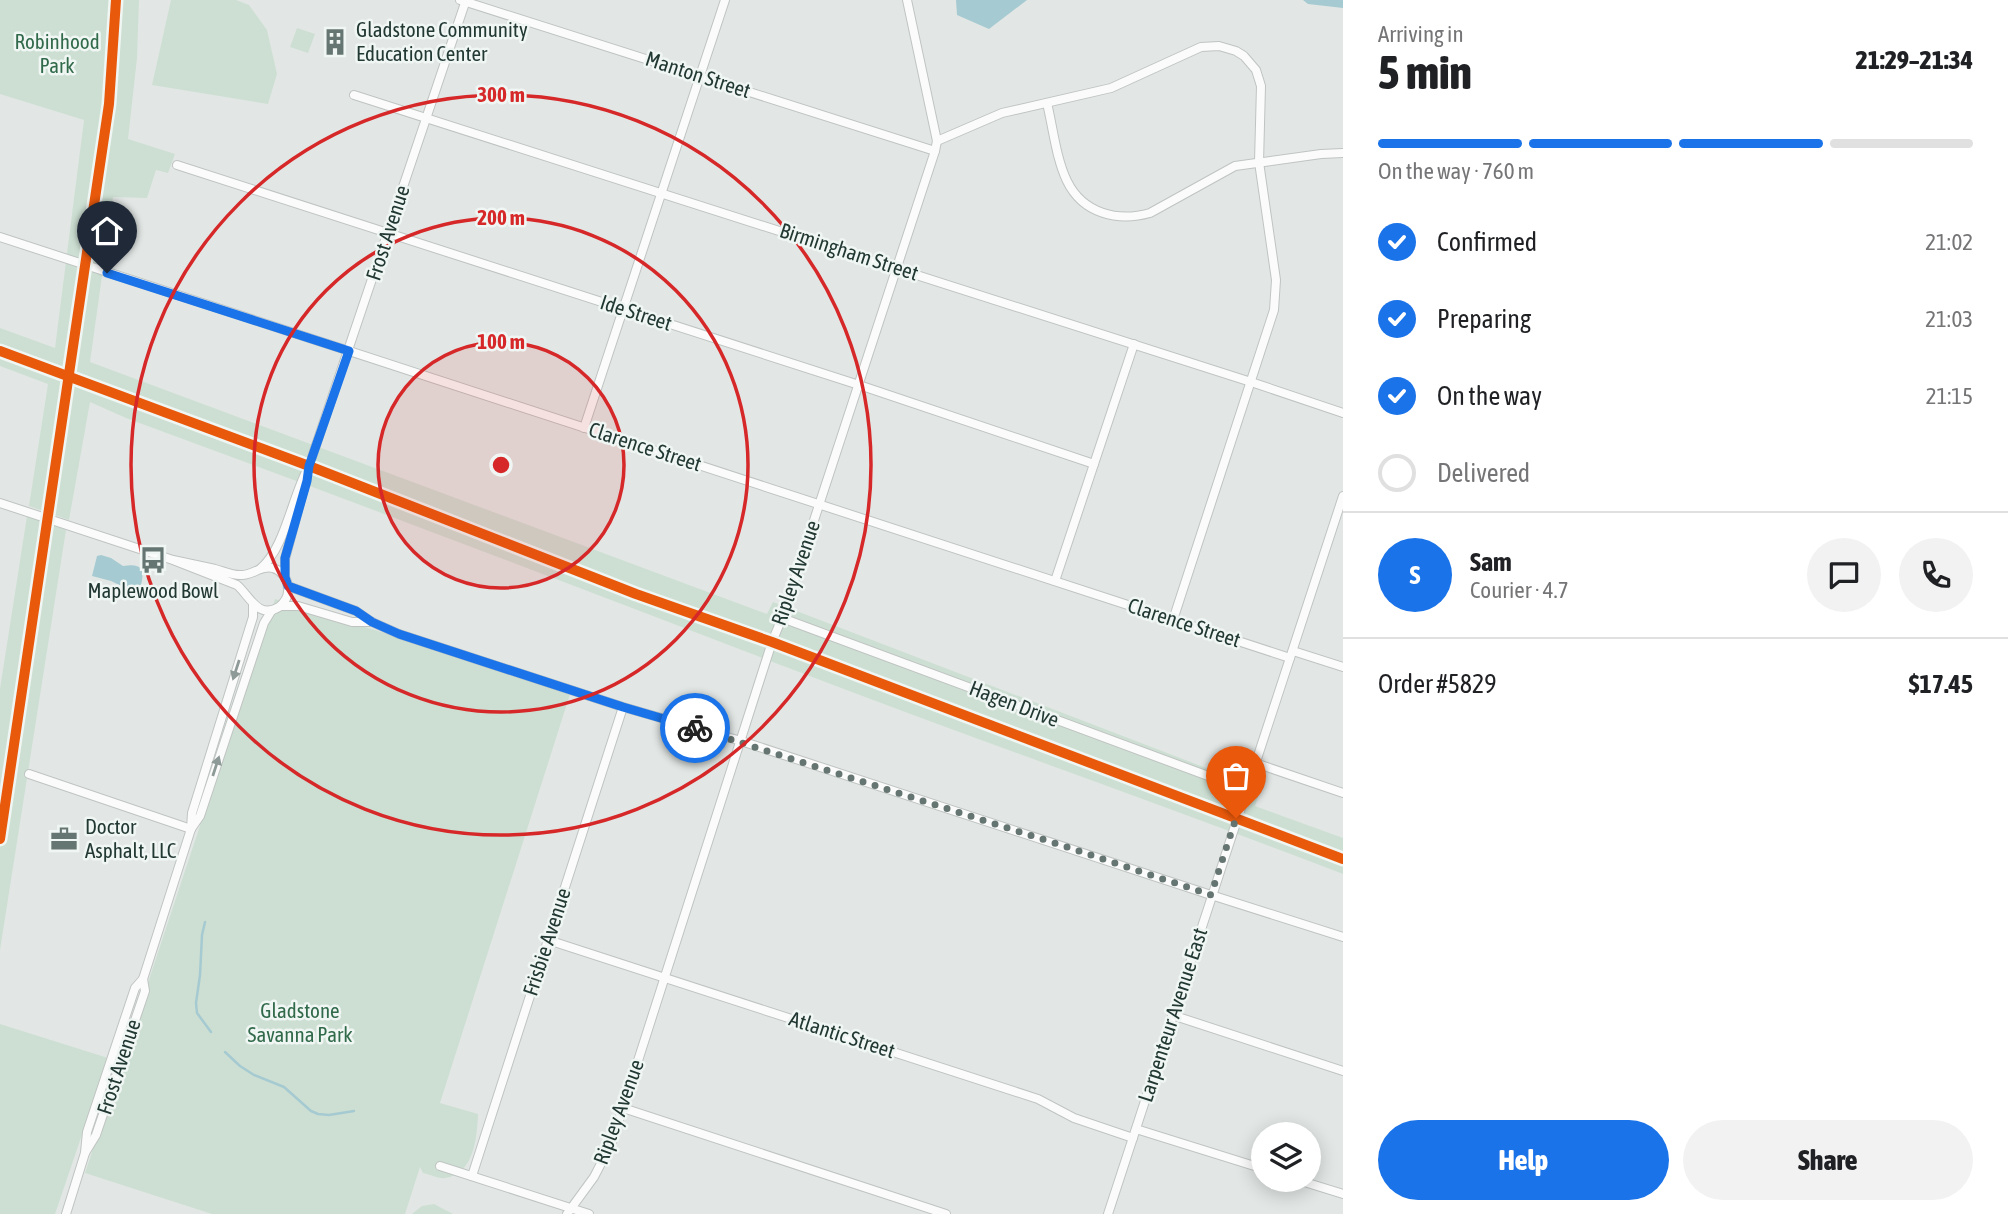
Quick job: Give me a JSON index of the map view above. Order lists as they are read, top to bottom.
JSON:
{
  "streets": {
    "street": [
      "Manton Street",
      "Frost Avenue",
      "Birmingham Street",
      "Ide Street",
      "Clarence Street",
      "Ripley Avenue",
      "Hagen Drive",
      "Frisbie Avenue",
      "Larpenteur Avenue East",
      "Atlantic Street"
    ]
  },
  "crossings": [
    ["Manton Street", "Frost Avenue"],
    ["Manton Street", "Ripley Avenue"],
    ["Frost Avenue", "Birmingham Street"],
    ["Frost Avenue", "Ide Street"],
    ["Frost Avenue", "Clarence Street"],
    ["Birmingham Street", "Ripley Avenue"],
    ["Ide Street", "Ripley Avenue"],
    ["Clarence Street", "Ripley Avenue"],
    ["Clarence Street", "Larpenteur Avenue East"],
    ["Ripley Avenue", "Hagen Drive"],
    ["Ripley Avenue", "Atlantic Street"],
    ["Hagen Drive", "Larpenteur Avenue East"],
    ["Frisbie Avenue", "Atlantic Street"],
    ["Larpenteur Avenue East", "Atlantic Street"]
  ],
  "parks": ["Robinhood Park", "Gladstone Savanna Park"],
  "places": {
    "building": ["Gladstone Community Education Center"],
    "bus stop": ["Maplewood Bowl"],
    "office": ["Doctor Asphalt, LLC"]
  },
  "page": {
    "heading": ["5 min", "Arriving in", "21:29–21:34"],
    "panel": [
      "Sam",
      "Courier · 4.7",
      "Order #5829",
      "$17.45"
    ],
    "bar": "On the way · 760 m",
    "list": [
      ["Confirmed", "21:02"],
      ["Preparing", "21:03"],
      ["On the way", "21:15"],
      "Delivered"
    ],
    "round": "S",
    "buttons": ["Help", "Share"]
  },
  "rings": ["300 m", "200 m", "100 m"]
}
